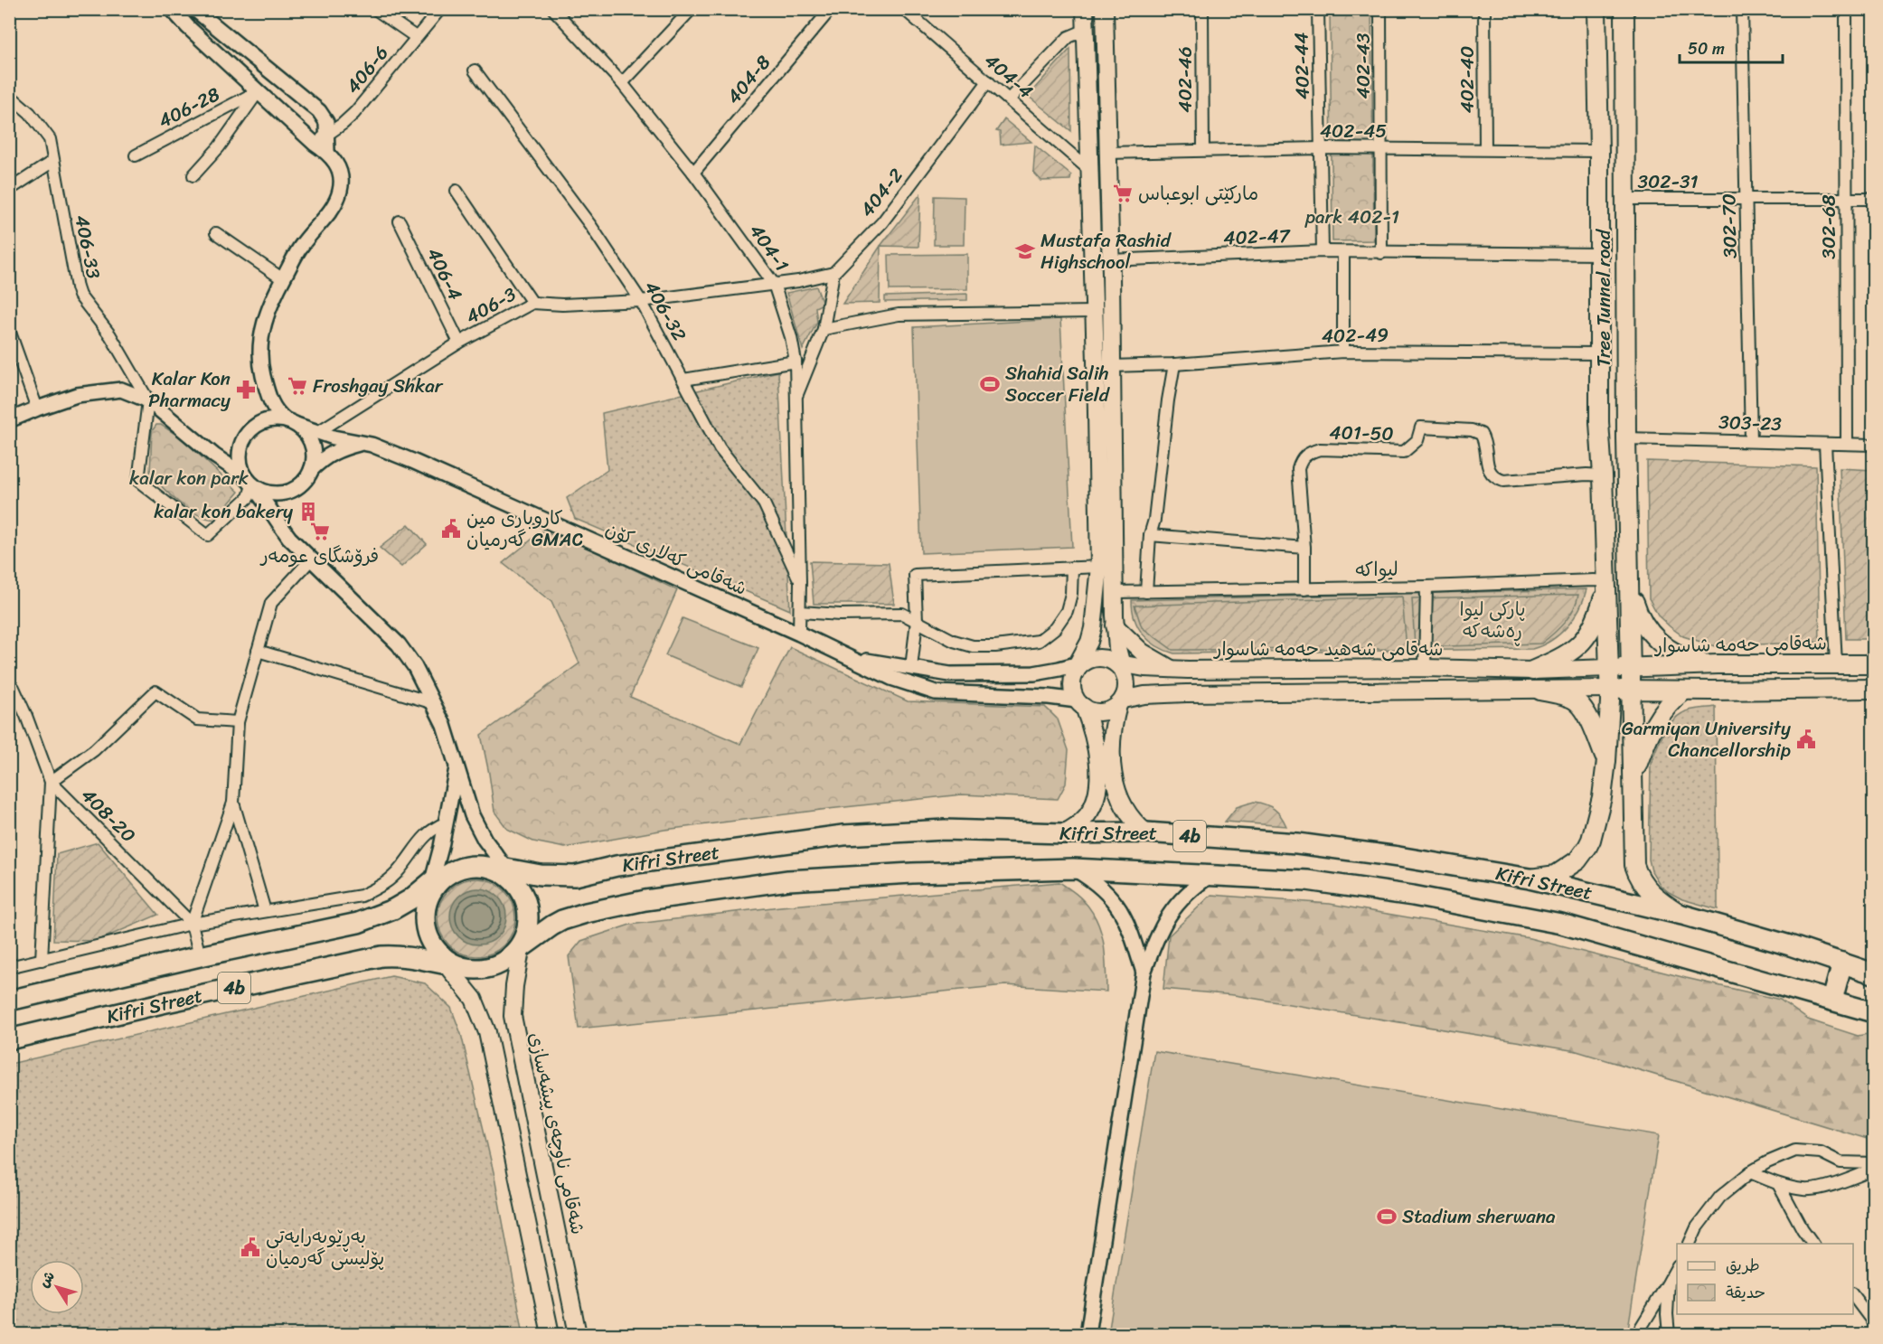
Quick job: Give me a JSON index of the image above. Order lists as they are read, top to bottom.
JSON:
{
  "streets": {
    "highway": ["Kifri Street", "4b"],
    "main road": [
      "Tree Tunnel road",
      "شەقامی حەمە شاسوار",
      "شەقامی شەهید حەمە شاسوار",
      "شەقامی ناوچەی پیشەسازی"
    ],
    "street": [
      "402-44",
      "402-43",
      "406-6",
      "404-4",
      "404-8",
      "402-46",
      "402-40",
      "406-28",
      "402-45",
      "302-31",
      "404-2",
      "302-70",
      "302-68",
      "402-47",
      "406-33",
      "404-1",
      "406-4",
      "406-3",
      "406-32",
      "402-49",
      "303-23",
      "401-50",
      "شەقامی کەلاری کۆن",
      "لیواکە",
      "408-20"
    ]
  },
  "crossings": [
    ["402-44", "402-45"],
    ["402-44", "402-47"],
    ["402-43", "402-45"],
    ["402-43", "402-47"],
    ["404-4", "404-2"],
    ["404-8", "404-1"],
    ["402-46", "402-45"],
    ["402-40", "402-45"],
    ["402-45", "Tree Tunnel road"],
    ["302-31", "302-70"],
    ["302-31", "302-68"],
    ["302-31", "Tree Tunnel road"],
    ["302-70", "303-23"],
    ["302-68", "303-23"],
    ["402-47", "Tree Tunnel road"],
    ["404-1", "406-3"],
    ["404-1", "406-32"],
    ["404-1", "شەقامی کەلاری کۆن"],
    ["406-4", "406-3"],
    ["Tree Tunnel road", "402-49"],
    ["Tree Tunnel road", "303-23"],
    ["Tree Tunnel road", "401-50"],
    ["Tree Tunnel road", "لیواکە"],
    ["Tree Tunnel road", "شەقامی حەمە شاسوار"],
    ["Tree Tunnel road", "شەقامی شەهید حەمە شاسوار"],
    ["Tree Tunnel road", "Kifri Street"],
    ["406-3", "406-32"],
    ["406-3", "شەقامی کەلاری کۆن"],
    ["401-50", "لیواکە"],
    ["شەقامی حەمە شاسوار", "شەقامی شەهید حەمە شاسوار"],
    ["Kifri Street", "شەقامی ناوچەی پیشەسازی"]
  ],
  "parks": ["park 402-1", "kalar kon park", "پارکی لیوا ڕەشەکە"],
  "places": {
    "supermarket": ["مارکێتی ابوعباس", "Froshgay Shkar", "فرۆشگای عومەر"],
    "school or university": ["Mustafa Rashid Highschool"],
    "sports": ["Shahid Salih Soccer Field", "Stadium sherwana"],
    "pharmacy": ["Kalar Kon Pharmacy"],
    "building": ["kalar kon bakery"],
    "public building": ["کاروباری مین گەرمیان GMAC", "Garmiyan University Chancellorship", "بەڕێوبەرایەتی پۆلیسی گەرمیان"]
  },
  "legend": ["طريق", "حديقة"],
  "scale_bar": "50 m",
  "north": "top left"
}
